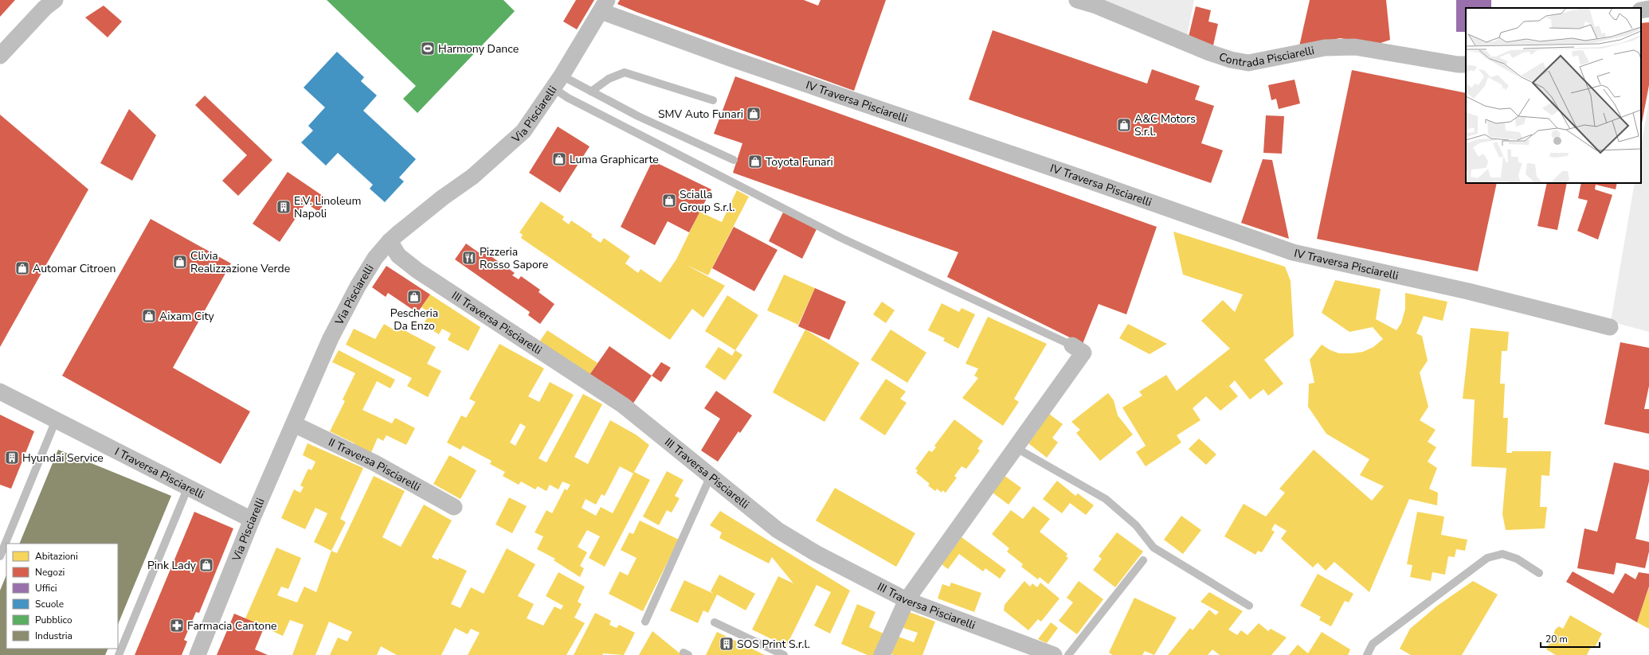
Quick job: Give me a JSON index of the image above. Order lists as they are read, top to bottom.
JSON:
{
  "streets": {
    "street": [
      "Contrada Pisciarelli",
      "IV Traversa Pisciarelli",
      "Via Pisciarelli",
      "III Traversa Pisciarelli",
      "II Traversa Pisciarelli",
      "I Traversa Pisciarelli"
    ]
  },
  "crossings": [
    ["IV Traversa Pisciarelli", "Via Pisciarelli"],
    ["Via Pisciarelli", "III Traversa Pisciarelli"],
    ["Via Pisciarelli", "II Traversa Pisciarelli"],
    ["Via Pisciarelli", "I Traversa Pisciarelli"]
  ],
  "places": {
    "sports": ["Harmony Dance"],
    "shop": [
      "SMV Auto Funari",
      "A&C Motors S.r.l.",
      "Luma Graphicarte",
      "Toyota Funari",
      "Scialla Group S.r.l.",
      "Clivia Realizzazione Verde",
      "Automar Citroen",
      "Pescheria Da Enzo",
      "Aixam City",
      "Pink Lady"
    ],
    "building": ["E.V. Linoleum Napoli", "Hyundai Service", "SOS Print S.r.l."],
    "restaurant": ["Pizzeria Rosso Sapore"],
    "pharmacy": ["Farmacia Cantone"]
  },
  "legend": [
    "Abitazioni",
    "Negozi",
    "Uffici",
    "Scuole",
    "Pubblico",
    "Industria"
  ],
  "scale_bar": "20 m"
}
